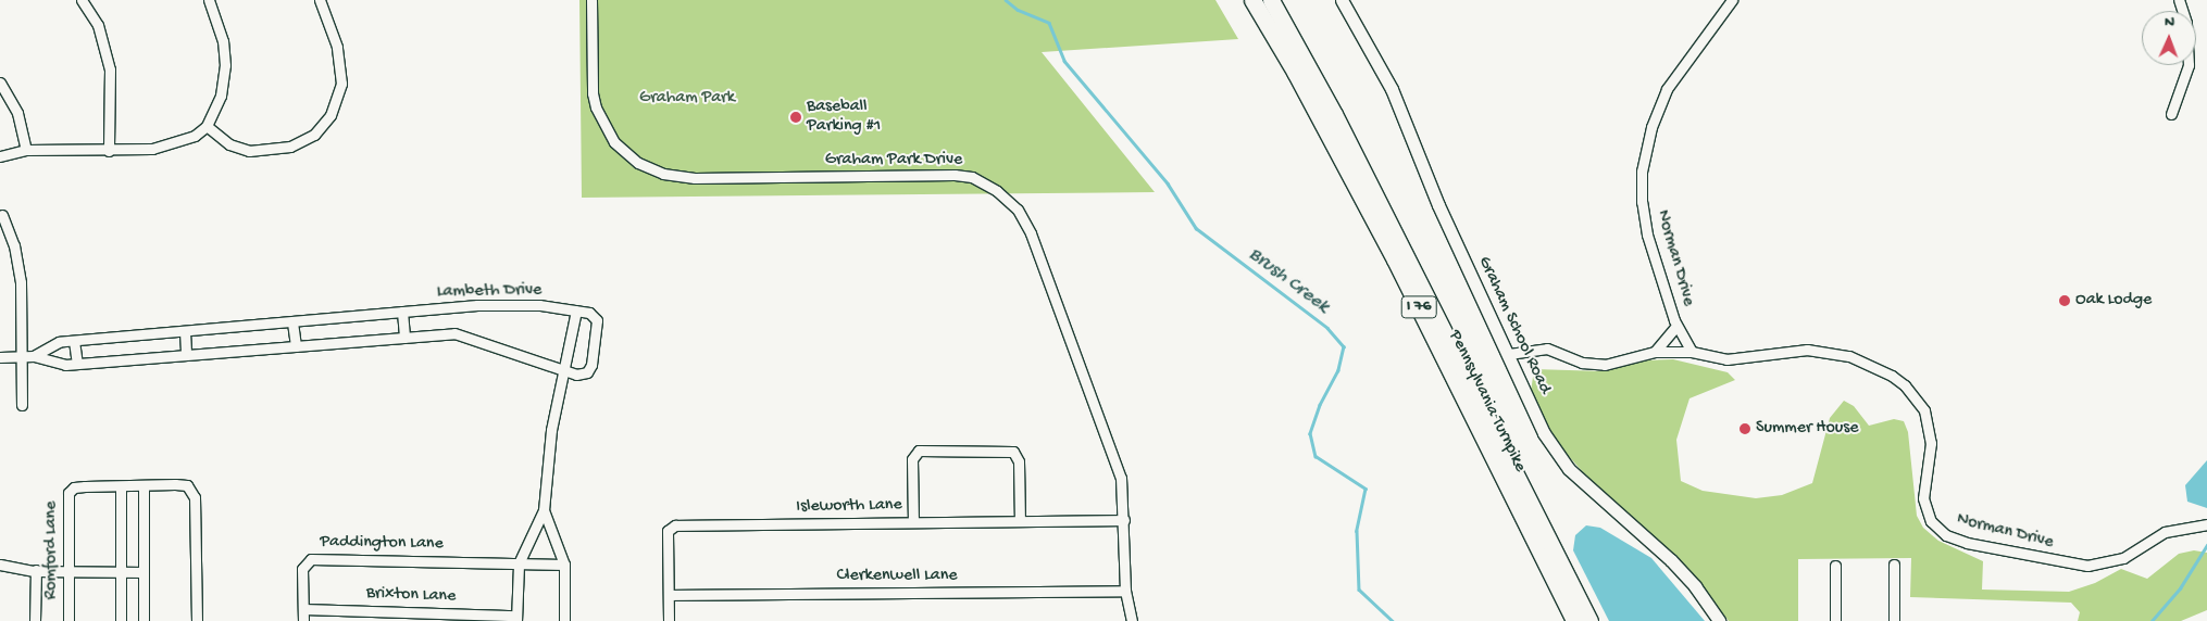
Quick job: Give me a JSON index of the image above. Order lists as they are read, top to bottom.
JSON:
{
  "streets": {
    "highway": ["I 76", "Pennsylvania Turnpike"],
    "street": [
      "Graham Park Drive",
      "Norman Drive",
      "Lambeth Drive",
      "Graham School Road",
      "Isleworth Lane",
      "Paddington Lane",
      "Romford Lane",
      "Clerkenwell Lane",
      "Brixton Lane"
    ]
  },
  "crossings": [
    ["Graham Park Drive", "Isleworth Lane"],
    ["Graham Park Drive", "Clerkenwell Lane"],
    ["Norman Drive", "Graham School Road"],
    ["Isleworth Lane", "Clerkenwell Lane"],
    ["Paddington Lane", "Brixton Lane"]
  ],
  "water": ["Brush Creek"],
  "parks": ["Graham Park"],
  "places": ["Baseball Parking #1", "Oak Lodge", "Summer House"],
  "north": "top"
}
